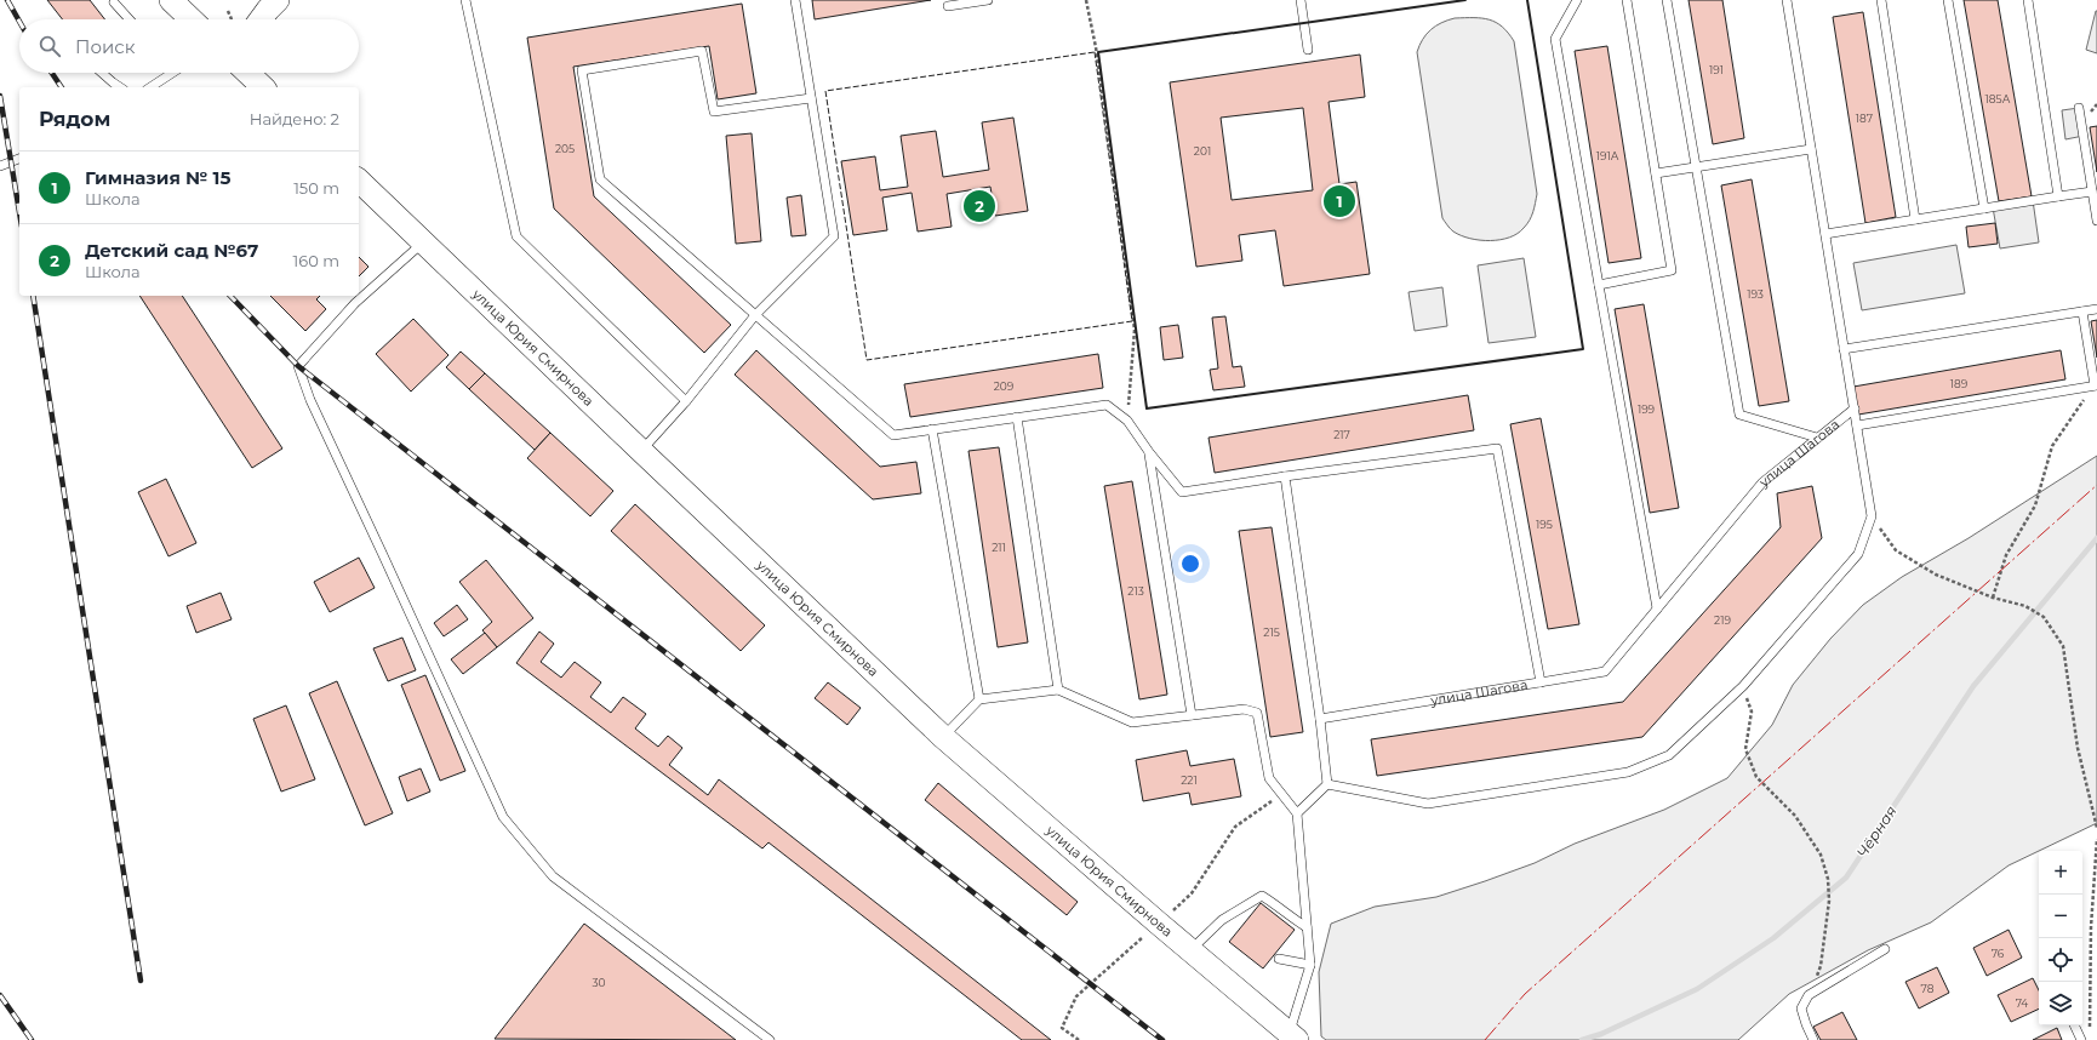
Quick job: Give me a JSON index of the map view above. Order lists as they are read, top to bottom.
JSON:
{
  "streets": {
    "main road": ["улица Юрия Смирнова"],
    "lane": ["улица Шагова"]
  },
  "water": ["Чёрная"],
  "house_numbers": [
    "191",
    "185А",
    "187",
    "205",
    "201",
    "191А",
    "193",
    "189",
    "209",
    "199",
    "217",
    "195",
    "211",
    "213",
    "219",
    "215",
    "221",
    "76",
    "30",
    "78",
    "74"
  ],
  "page": {
    "search": "Поиск",
    "heading": ["Рядом", "Найдено: 2"],
    "list": [
      {
        "mark": "1",
        "name": "Гимназия № 15",
        "note": "Школа",
        "value": "150 m"
      },
      {
        "mark": "2",
        "name": "Детский сад №67",
        "note": "Школа",
        "value": "160 m"
      }
    ],
    "pins": ["1", "2"],
    "map_buttons": ["+", "−"]
  }
}
